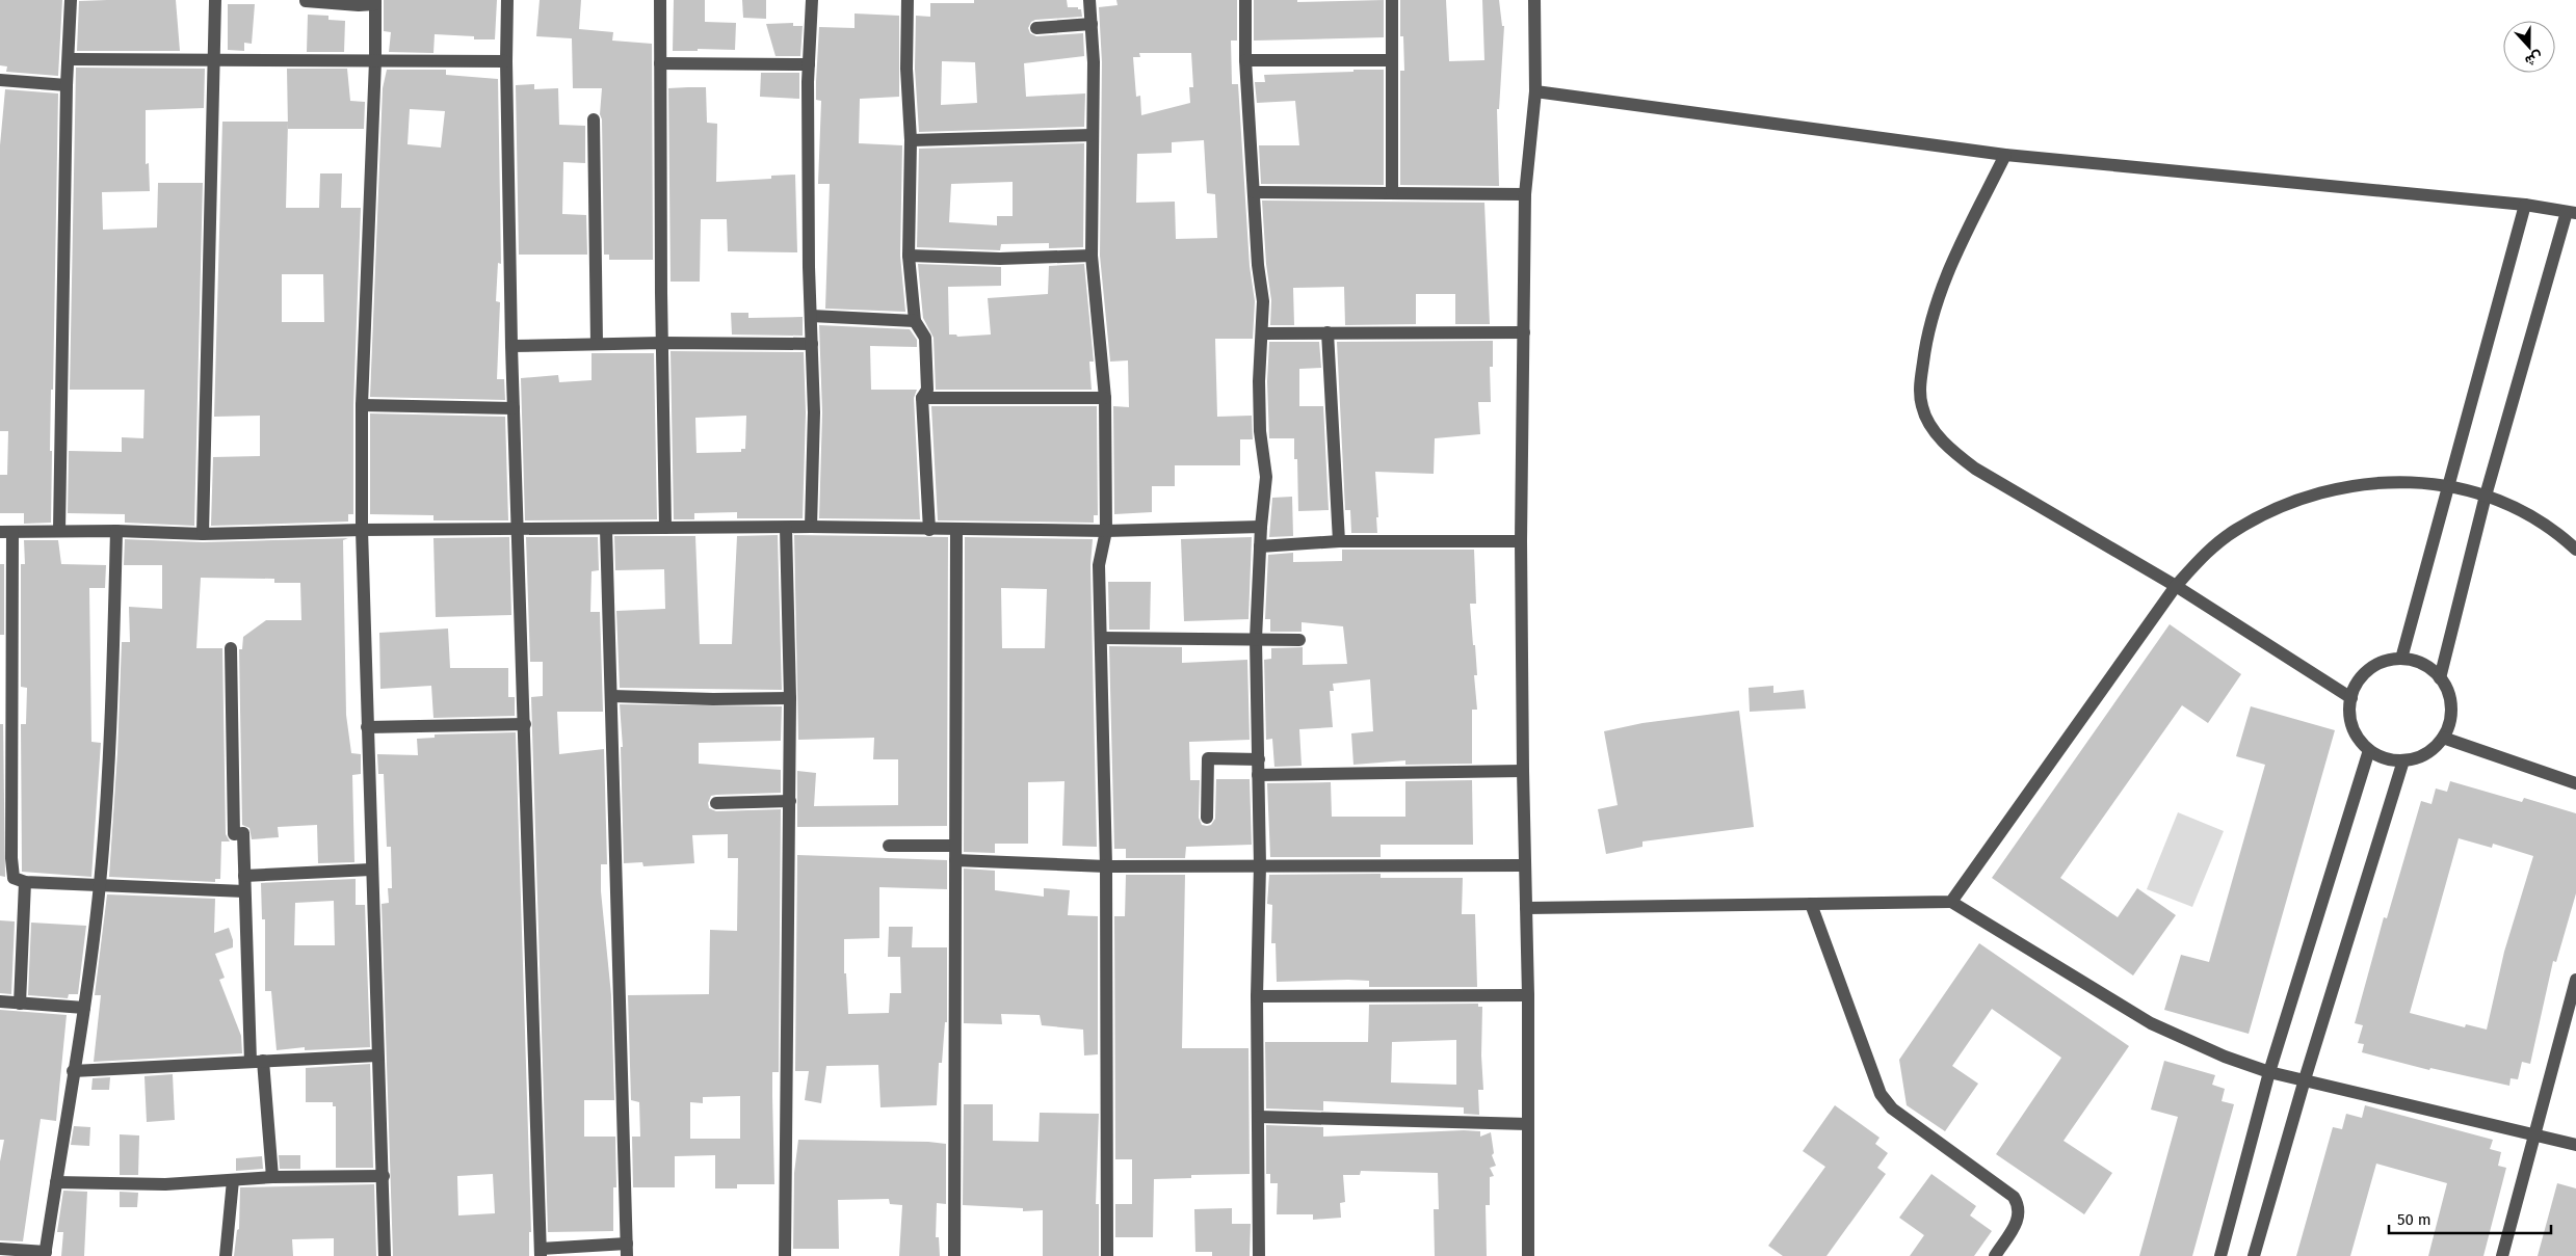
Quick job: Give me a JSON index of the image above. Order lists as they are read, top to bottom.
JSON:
{
  "scale_bar": "50 m",
  "north": "bottom"
}
